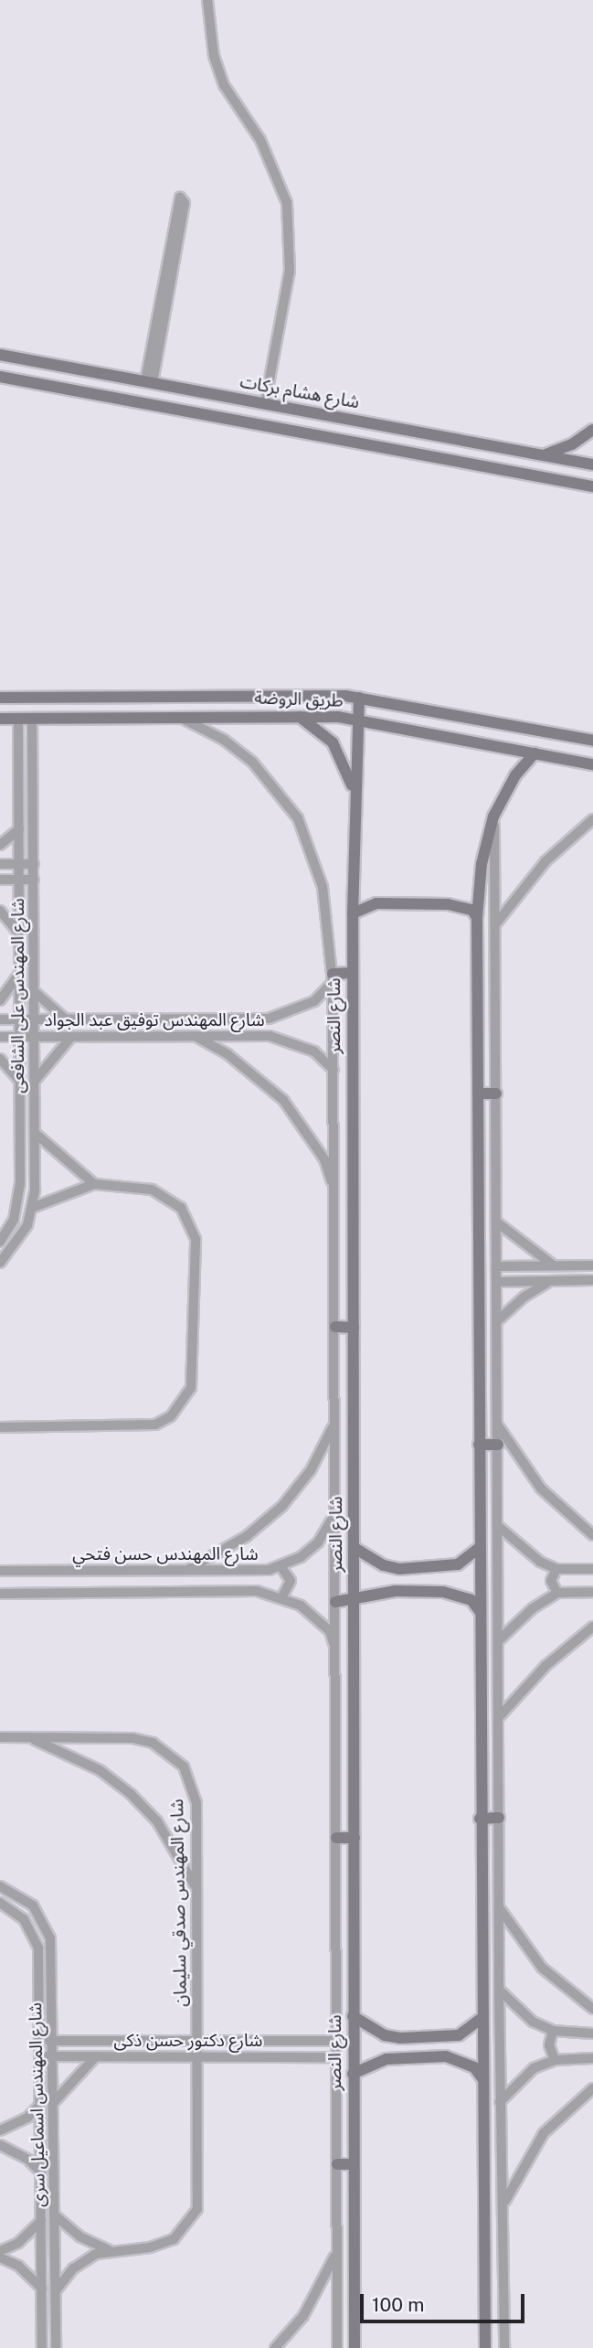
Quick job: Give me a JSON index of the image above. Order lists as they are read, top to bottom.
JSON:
{
  "streets": {
    "street": [
      "شارع هشام بركات",
      "طريق الروضة",
      "شارع المهندس على الشافعى",
      "شارع النصر",
      "شارع المهندس توفيق عبد الجواد",
      "شارع المهندس حسن فتحي",
      "شارع المهندس صدقي سليمان",
      "شارع دكتور حسن ذكى",
      "شارع المهندس اسماعيل سرى"
    ]
  },
  "crossings": [
    ["طريق الروضة", "شارع المهندس على الشافعى"],
    ["طريق الروضة", "شارع النصر"],
    ["شارع المهندس على الشافعى", "شارع المهندس توفيق عبد الجواد"],
    ["شارع المهندس صدقي سليمان", "شارع دكتور حسن ذكى"],
    ["شارع المهندس صدقي سليمان", "شارع المهندس اسماعيل سرى"],
    ["شارع دكتور حسن ذكى", "شارع المهندس اسماعيل سرى"]
  ],
  "scale_bar": "100 m"
}
